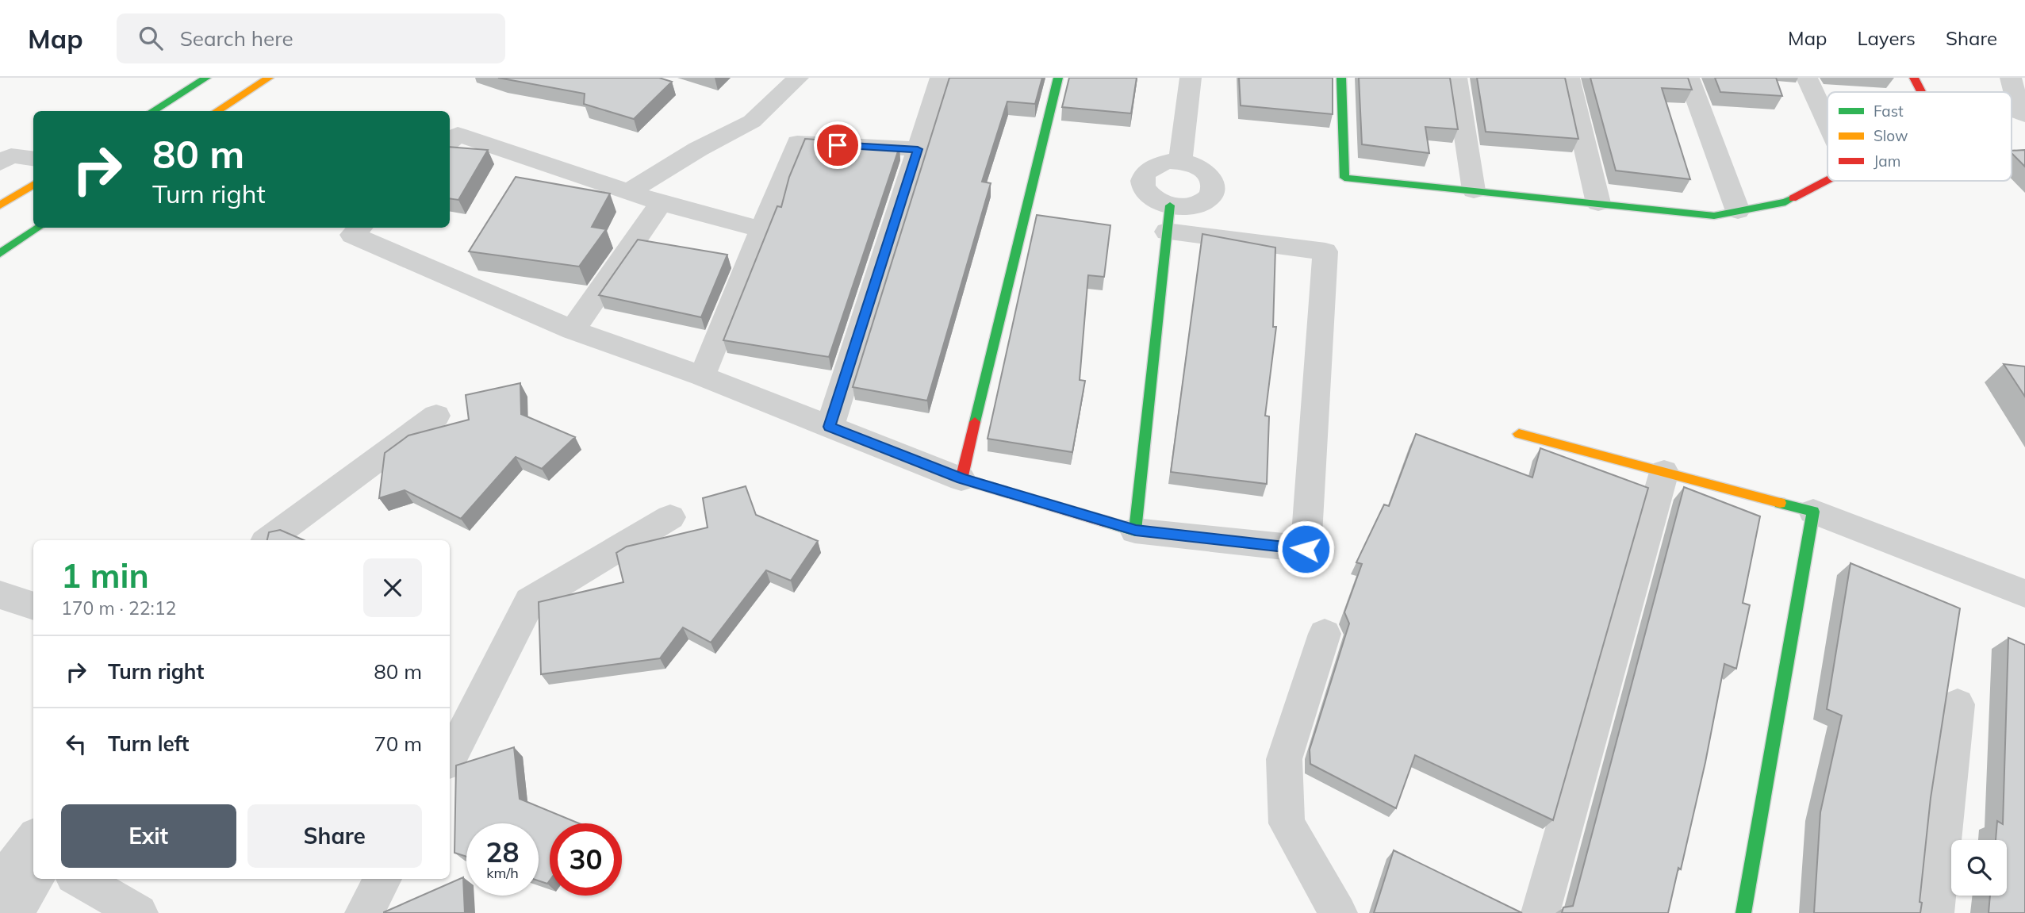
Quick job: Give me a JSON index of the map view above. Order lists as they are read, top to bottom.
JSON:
{
  "legend": ["Fast", "Slow", "Jam"],
  "page": {
    "header": "Map",
    "search": "Search here",
    "nav": ["Map", "Layers", "Share"],
    "turn": ["80 m", "Turn right"],
    "heading": ["1 min", "170 m · 22:12"],
    "list": [
      {
        "name": "Turn right",
        "value": "80 m"
      },
      {
        "name": "Turn left",
        "value": "70 m"
      }
    ],
    "buttons": ["Exit", "Share"],
    "speed": "28 km/h",
    "limit": "30"
  }
}
